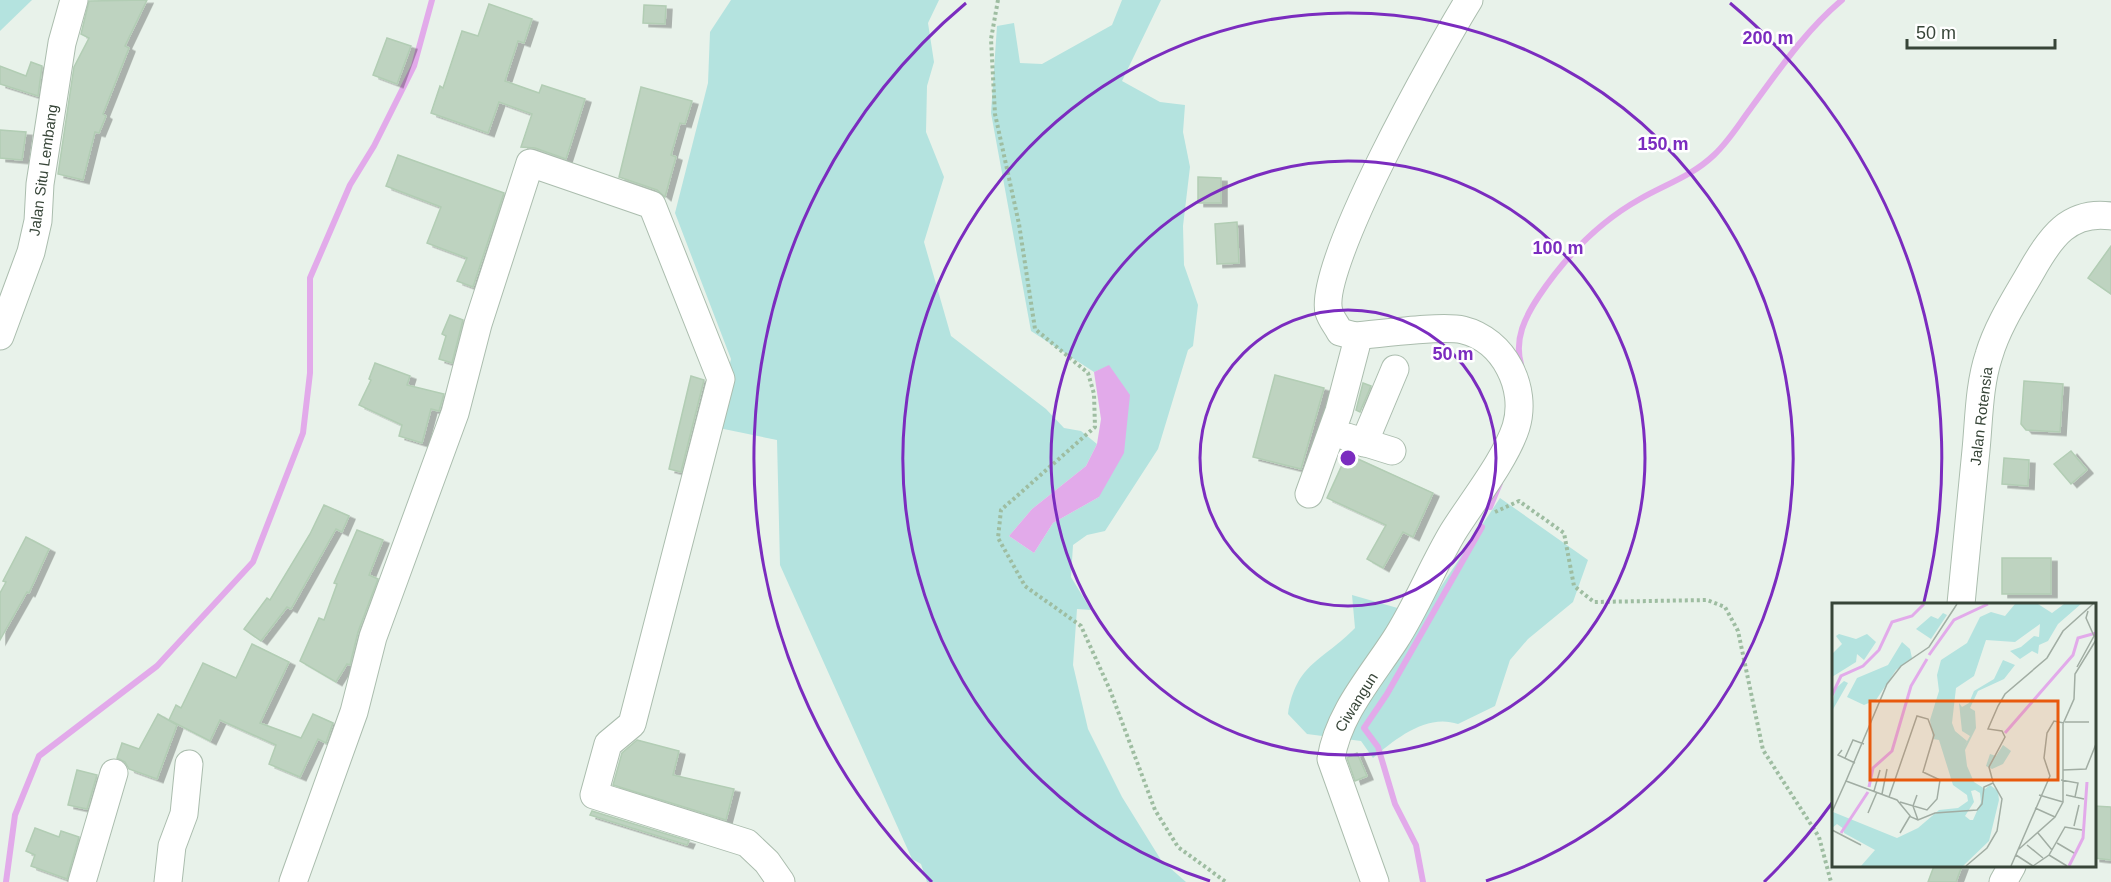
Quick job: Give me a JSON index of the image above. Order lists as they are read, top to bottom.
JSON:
{
  "streets": {
    "street": ["Jalan Situ Lembang", "Jalan Rotensia", "Ciwangun"]
  },
  "scale_bar": "50 m",
  "rings": [
    "200 m",
    "150 m",
    "100 m",
    "50 m"
  ]
}
